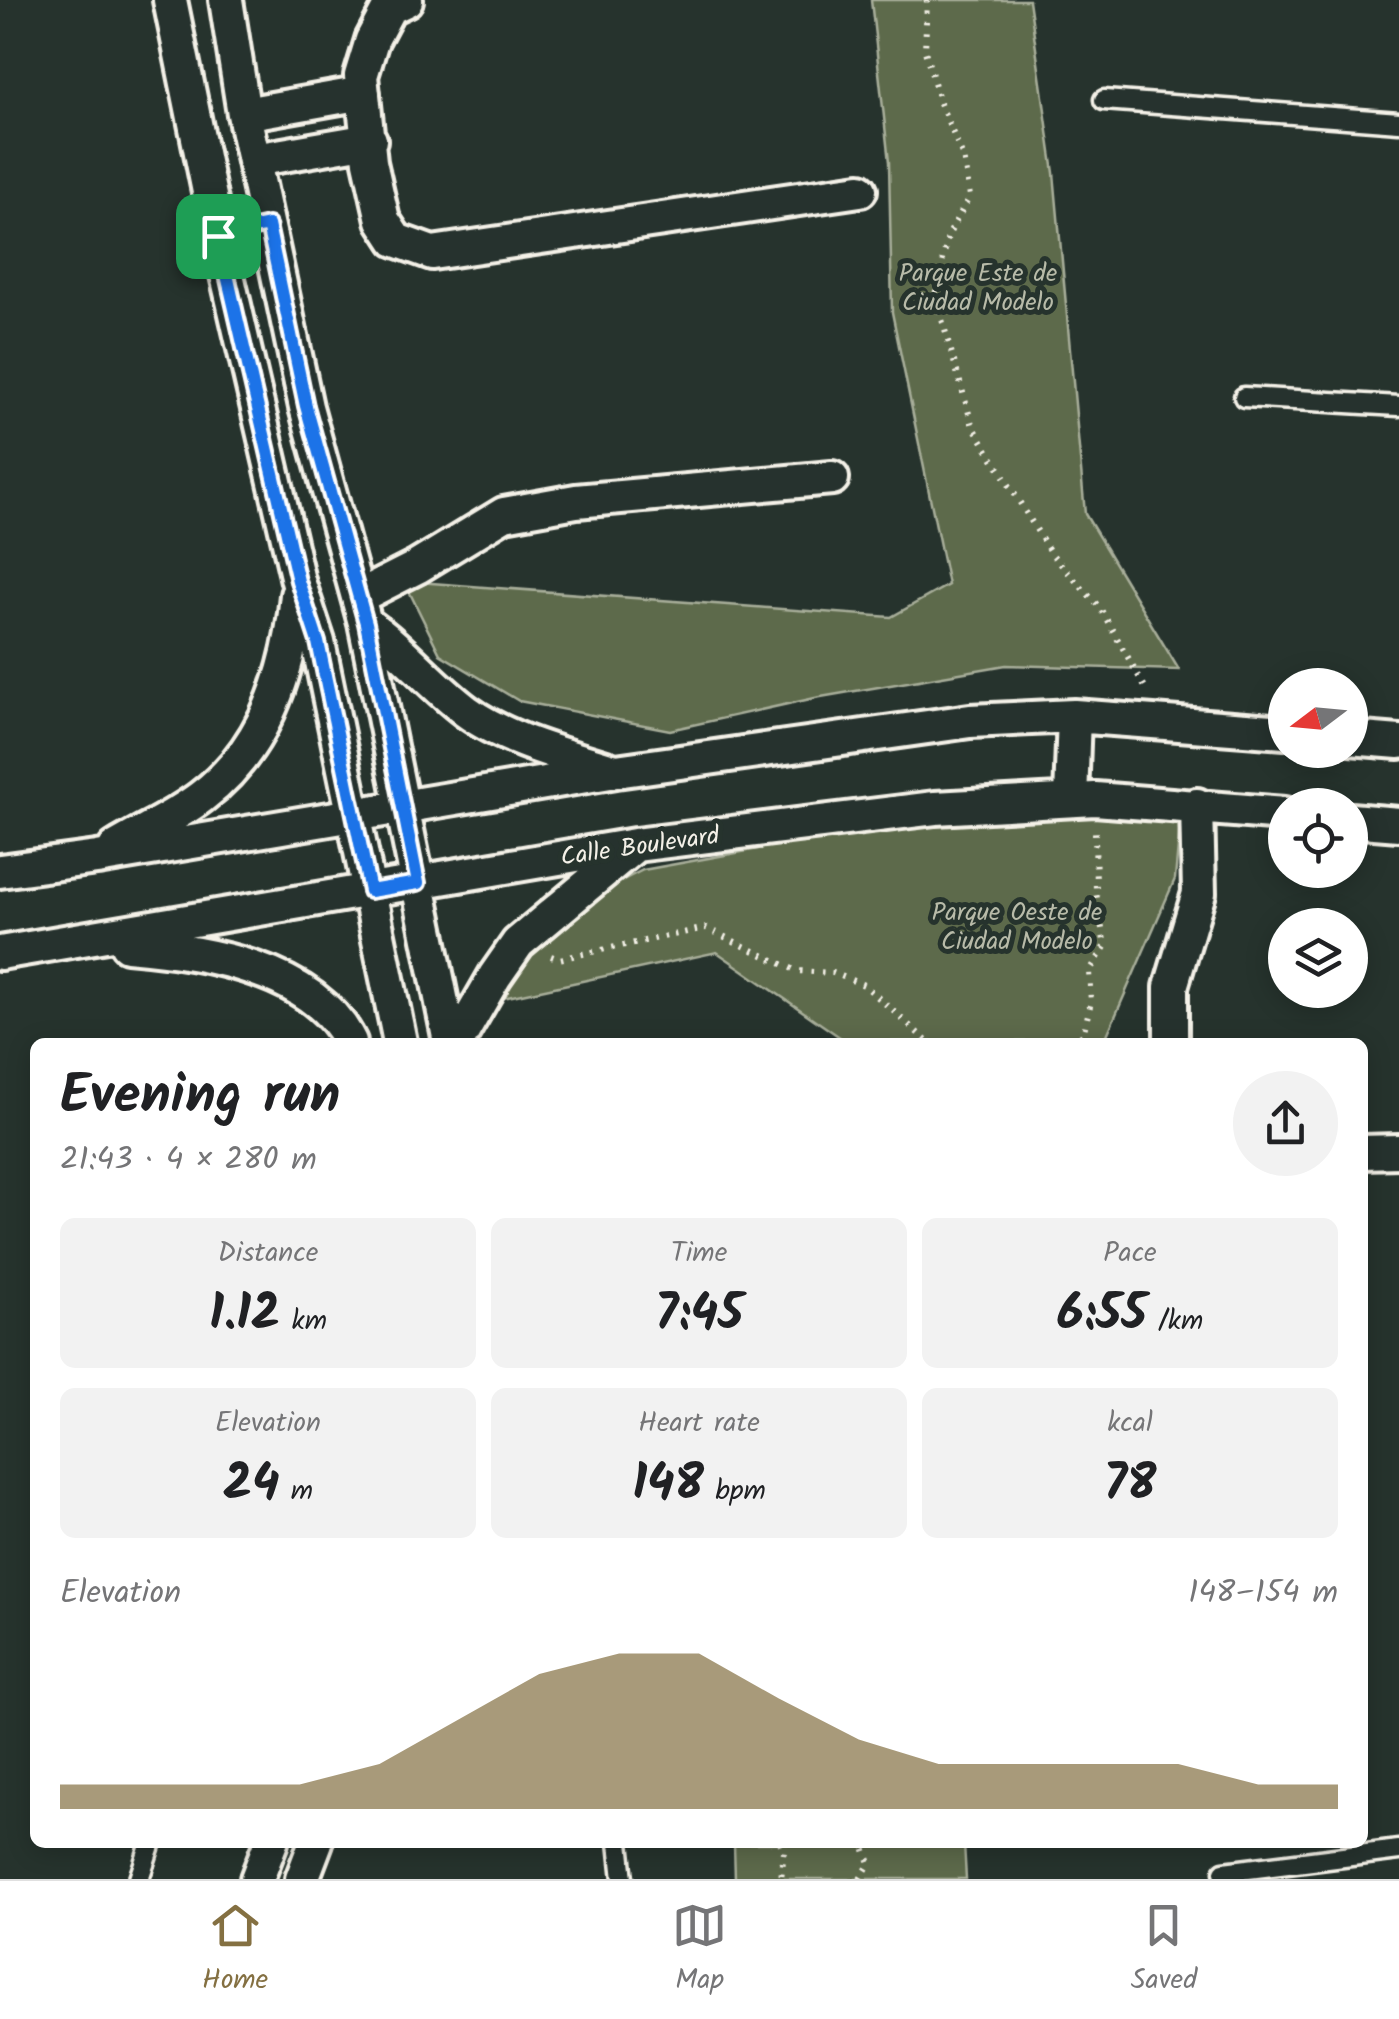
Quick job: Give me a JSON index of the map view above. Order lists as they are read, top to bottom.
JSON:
{
  "streets": {
    "street": ["Calle Boulevard"]
  },
  "parks": ["Parque Este de Ciudad Modelo", "Parque Oeste de Ciudad Modelo"],
  "north": "left",
  "page": {
    "heading": ["Evening run", "21:43 · 4 × 280 m"],
    "stats": [
      ["Distance", "1.12 km"],
      ["Time", "7:45"],
      ["Pace", "6:55 /km"],
      ["Elevation", "24 m"],
      ["Heart rate", "148 bpm"],
      ["kcal", "78"]
    ],
    "chart": ["Elevation", "148–154 m"],
    "tabs": ["Home", "Map", "Saved"]
  }
}
